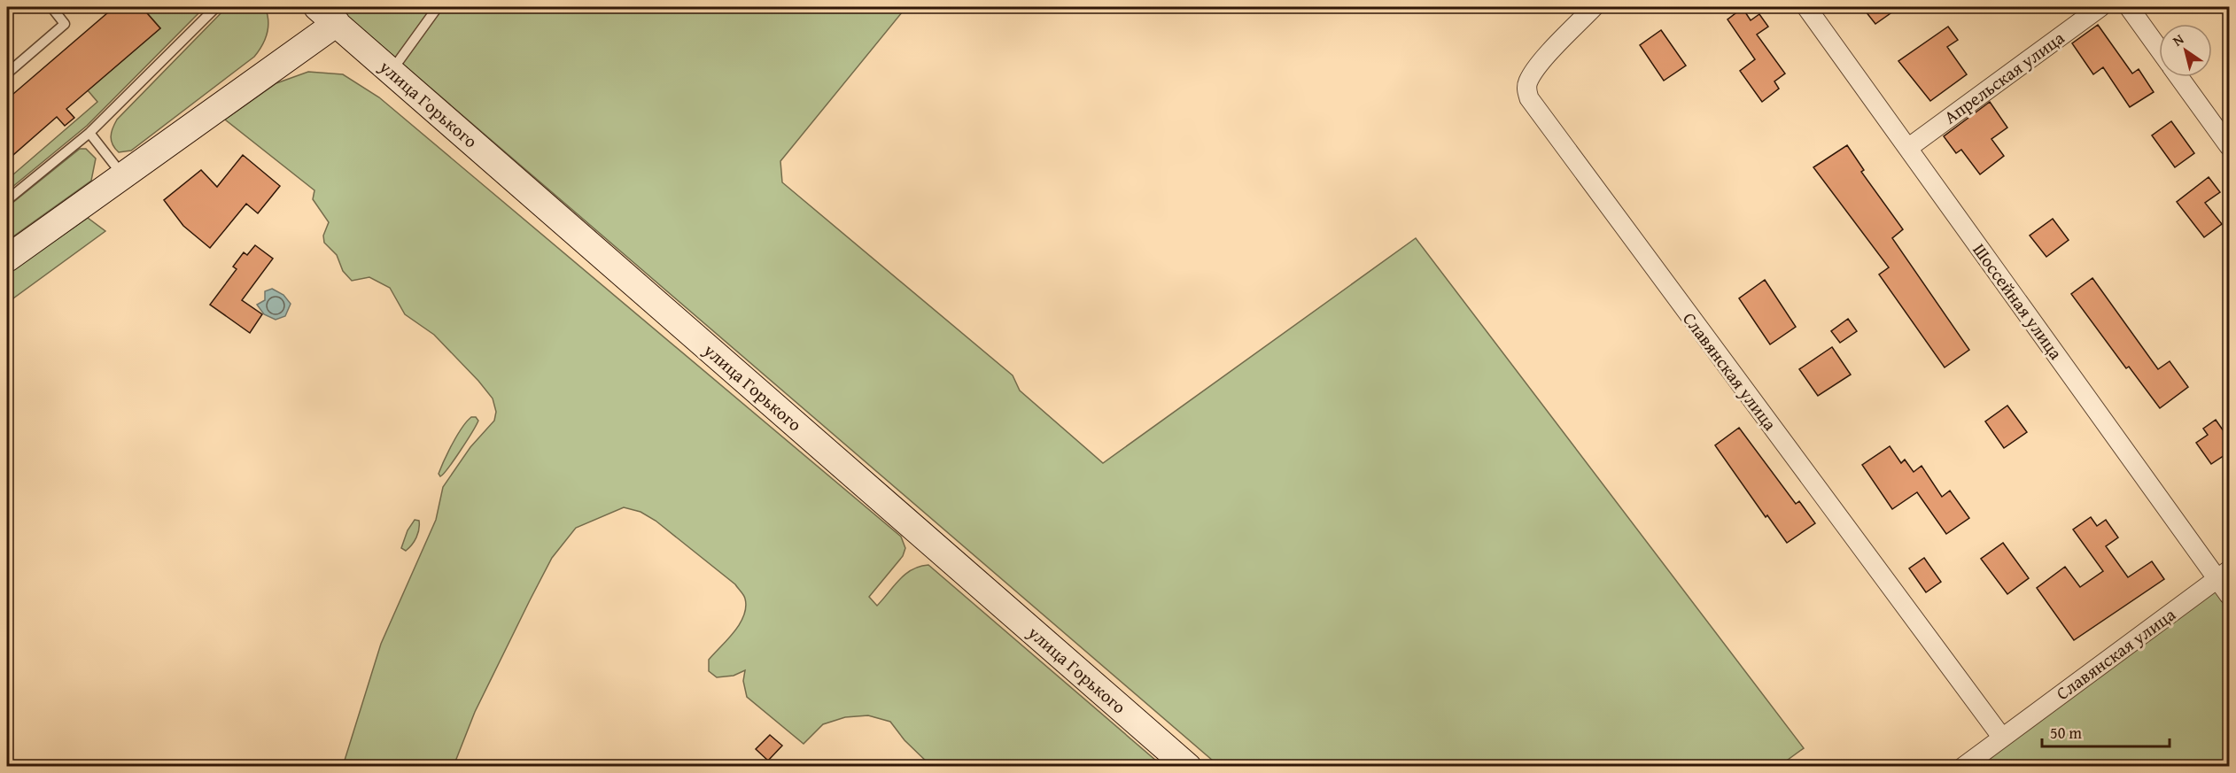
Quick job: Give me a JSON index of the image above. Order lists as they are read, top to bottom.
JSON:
{
  "streets": {
    "main road": ["улица Горького"],
    "street": ["Апрельская улица", "Шоссейная улица", "Славянская улица"]
  },
  "crossings": [
    ["Апрельская улица", "Шоссейная улица"],
    ["Шоссейная улица", "Славянская улица"]
  ],
  "scale_bar": "50 m",
  "north": "top left"
}
